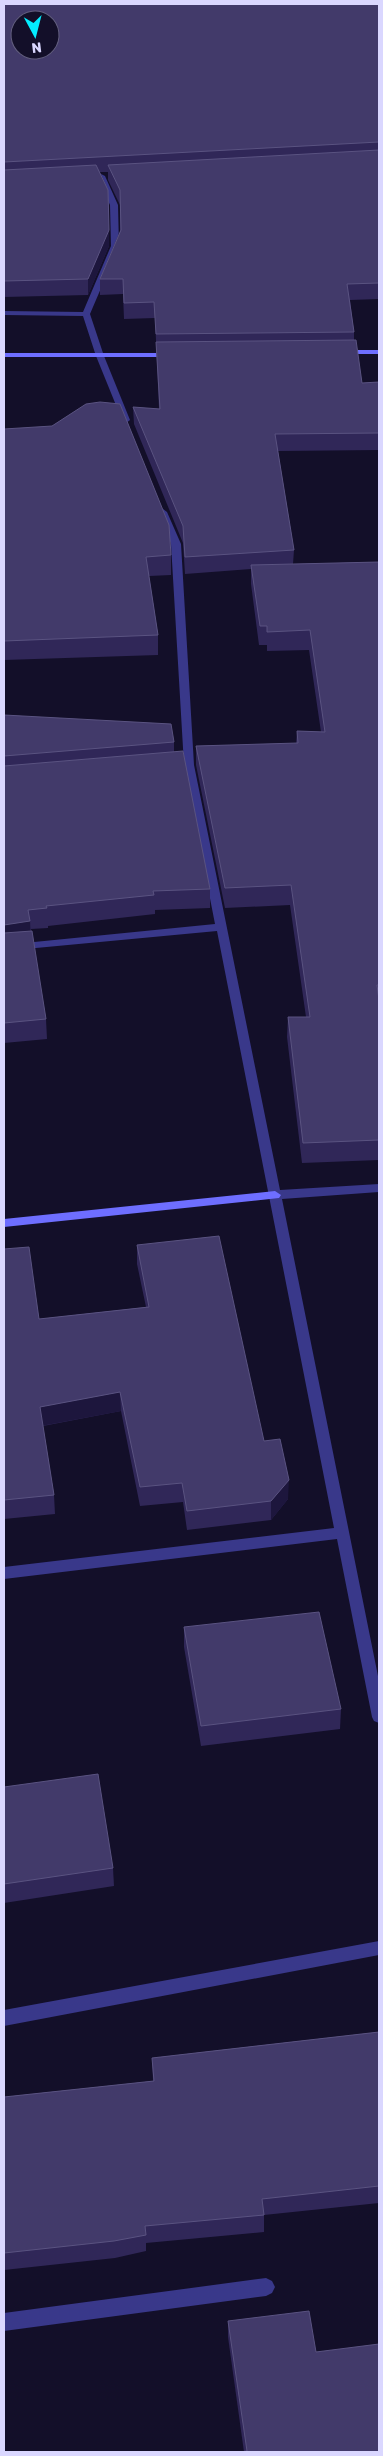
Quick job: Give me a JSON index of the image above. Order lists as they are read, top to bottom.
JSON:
{
  "north": "bottom"
}
